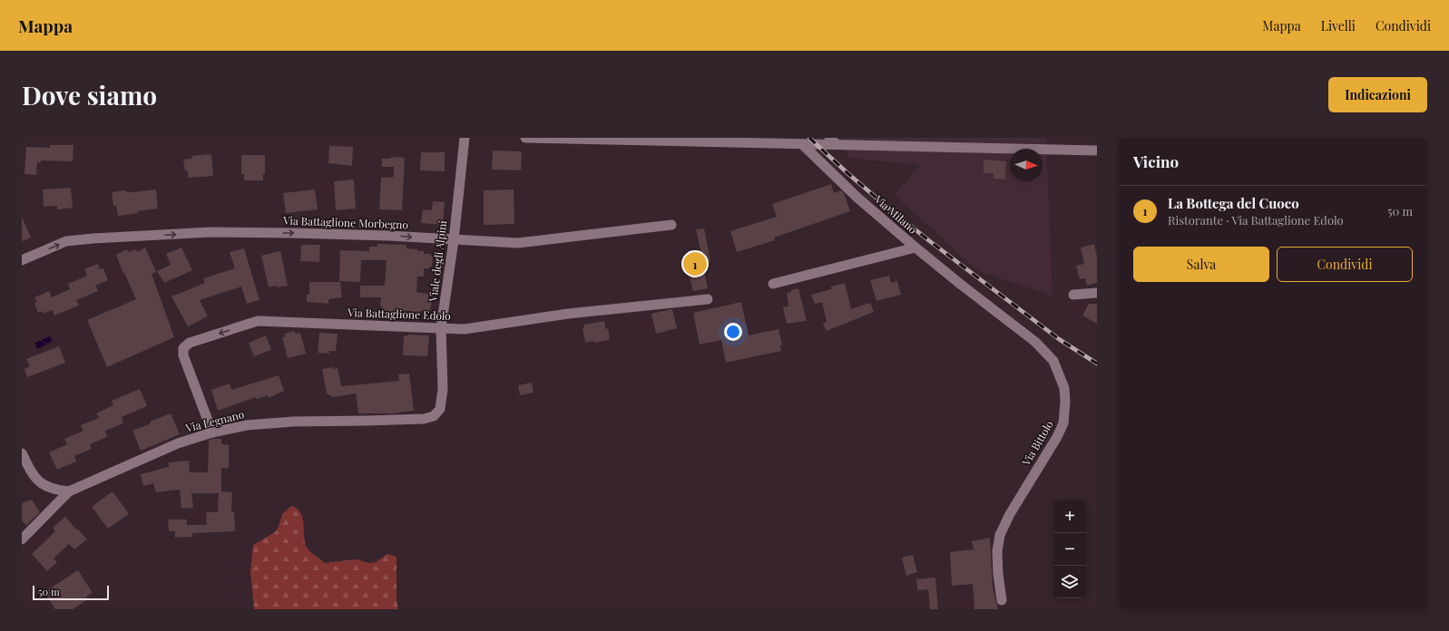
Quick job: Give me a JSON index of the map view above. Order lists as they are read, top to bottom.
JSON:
{
  "streets": {
    "street": [
      "Via Milano",
      "Via Battaglione Morbegno",
      "Viale degli Alpini",
      "Via Battaglione Edolo",
      "Via Legnano",
      "Via Bittolo"
    ]
  },
  "crossings": [
    ["Via Milano", "Via Bittolo"],
    ["Via Battaglione Morbegno", "Viale degli Alpini"],
    ["Viale degli Alpini", "Via Battaglione Edolo"],
    ["Viale degli Alpini", "Via Legnano"],
    ["Via Battaglione Edolo", "Via Legnano"]
  ],
  "one_way": ["Via Battaglione Morbegno"],
  "scale_bar": "50 m",
  "north": "right",
  "page": {
    "header": "Mappa",
    "nav": ["Mappa", "Livelli", "Condividi"],
    "buttons": [
      "Indicazioni",
      ["Salva", "Condividi"]
    ],
    "title": "Dove siamo",
    "heading": "Vicino",
    "list": [
      {
        "mark": "1",
        "name": "La Bottega del Cuoco",
        "note": "Ristorante · Via Battaglione Edolo",
        "value": "50 m"
      }
    ],
    "pins": "1",
    "map_buttons": ["+", "−"],
    "scale": "50 m"
  }
}
